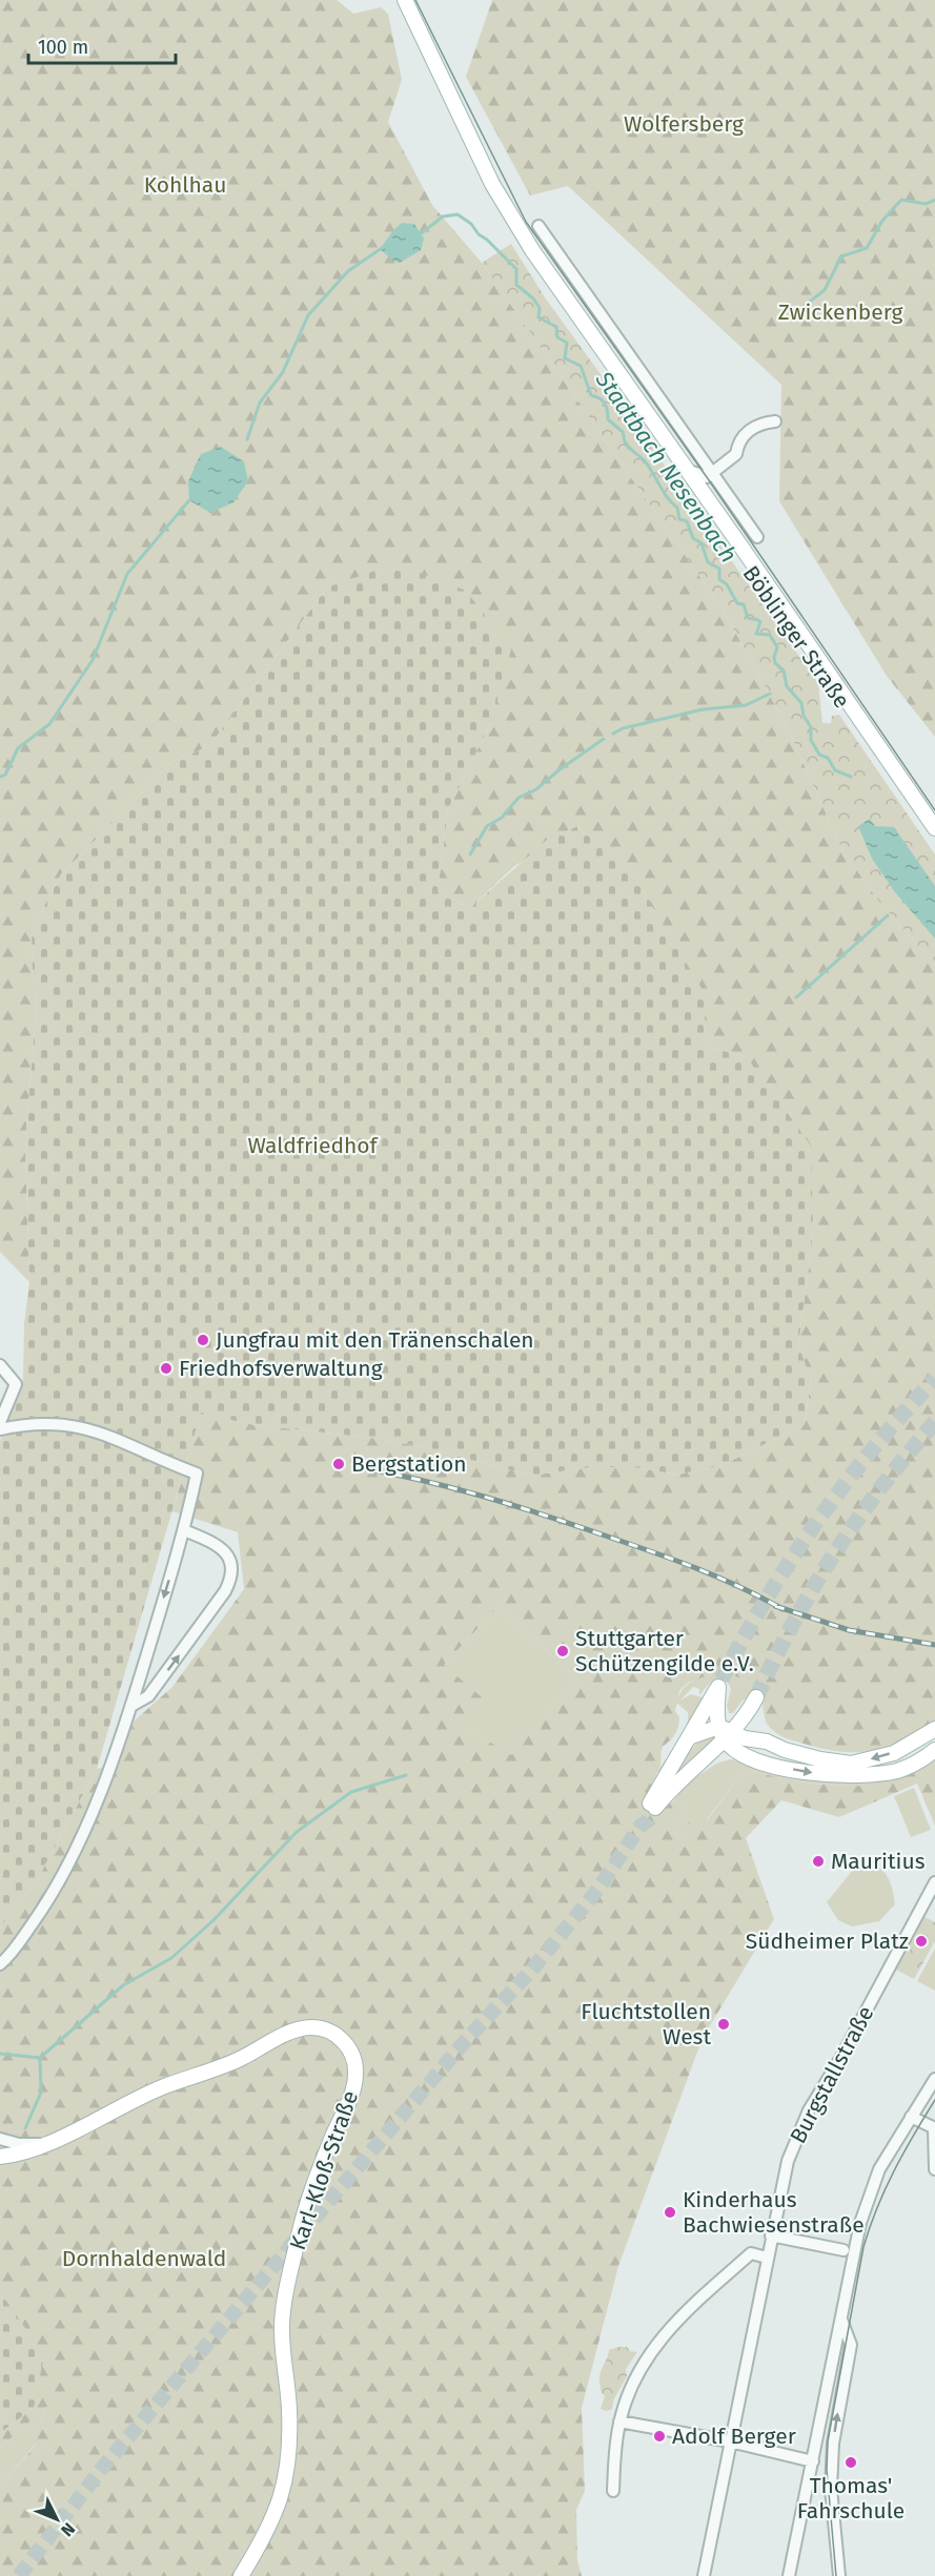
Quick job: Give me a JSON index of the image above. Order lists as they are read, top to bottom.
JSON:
{
  "streets": {
    "main road": ["Böblinger Straße", "Karl-Kloß-Straße"],
    "street": ["Burgstallstraße"]
  },
  "water": ["Stadtbach Nesenbach"],
  "parks": [
    "Wolfersberg",
    "Kohlhau",
    "Zwickenberg",
    "Waldfriedhof",
    "Dornhaldenwald"
  ],
  "places": [
    "Jungfrau mit den Tränenschalen",
    "Friedhofsverwaltung",
    "Bergstation",
    "Stuttgarter Schützengilde e.V.",
    "Mauritius",
    "Südheimer Platz",
    "Fluchtstollen West",
    "Kinderhaus Bachwiesenstraße",
    "Adolf Berger",
    "Thomas' Fahrschule"
  ],
  "scale_bar": "100 m",
  "north": "bottom right"
}
